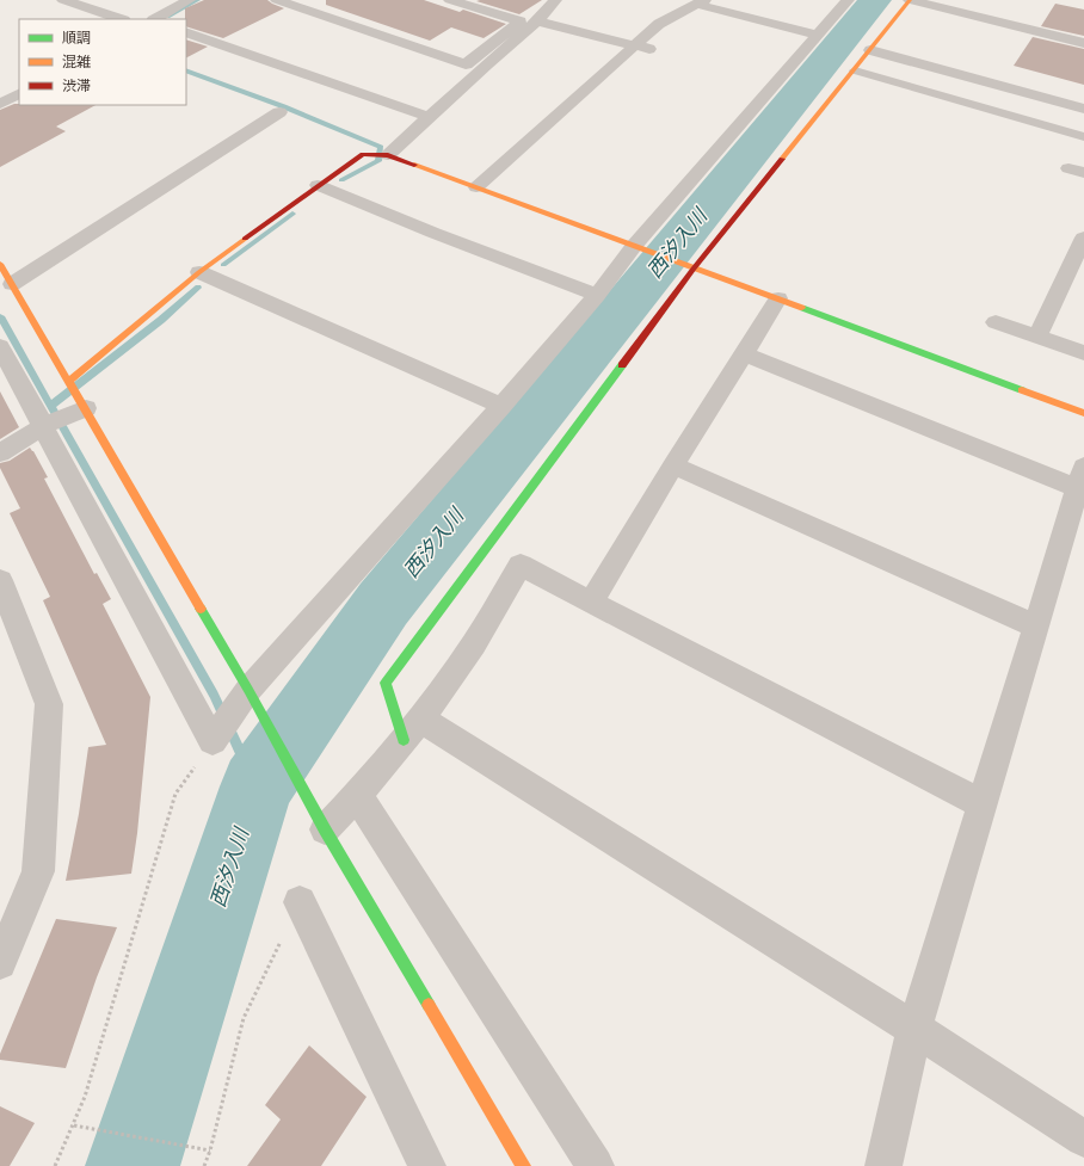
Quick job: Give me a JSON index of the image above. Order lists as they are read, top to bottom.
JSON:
{
  "water": ["西汐入川"],
  "legend": ["順調", "混雑", "渋滞"]
}
